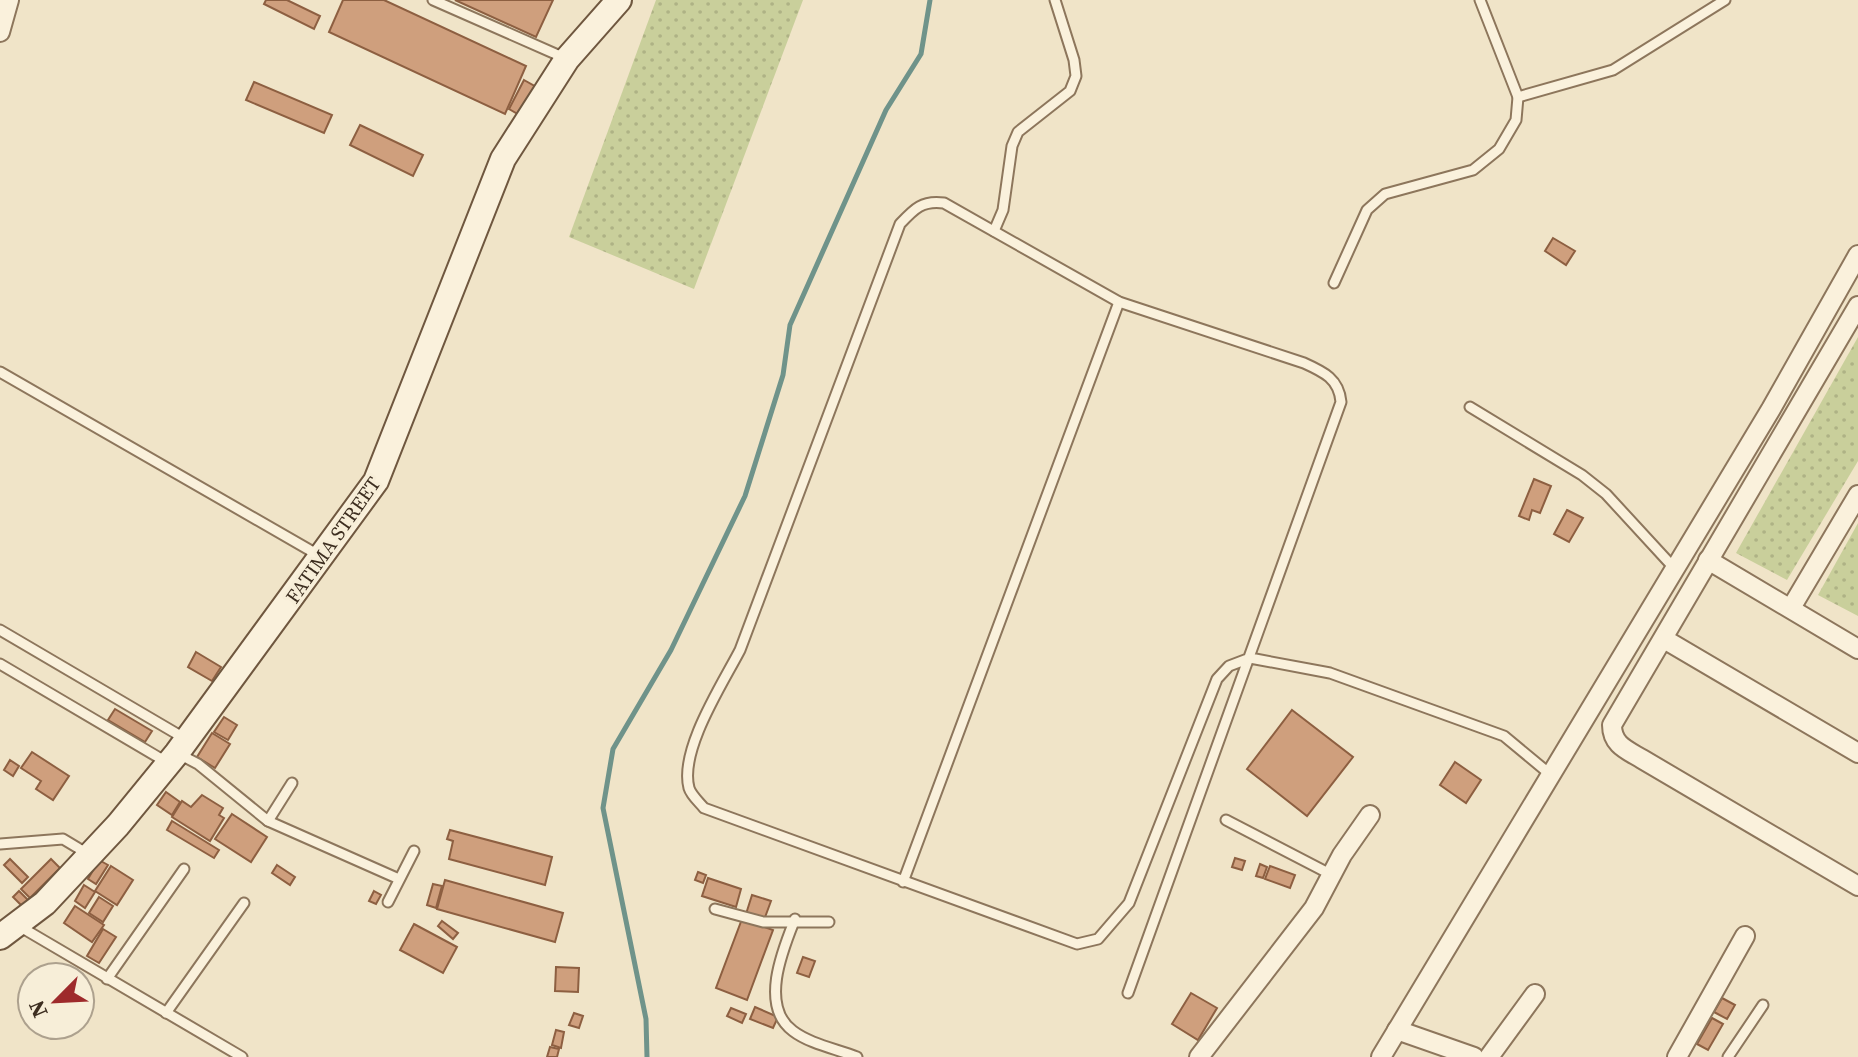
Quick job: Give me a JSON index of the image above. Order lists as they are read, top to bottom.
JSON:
{
  "streets": {
    "street": ["FATIMA STREET"]
  },
  "north": "bottom left"
}
